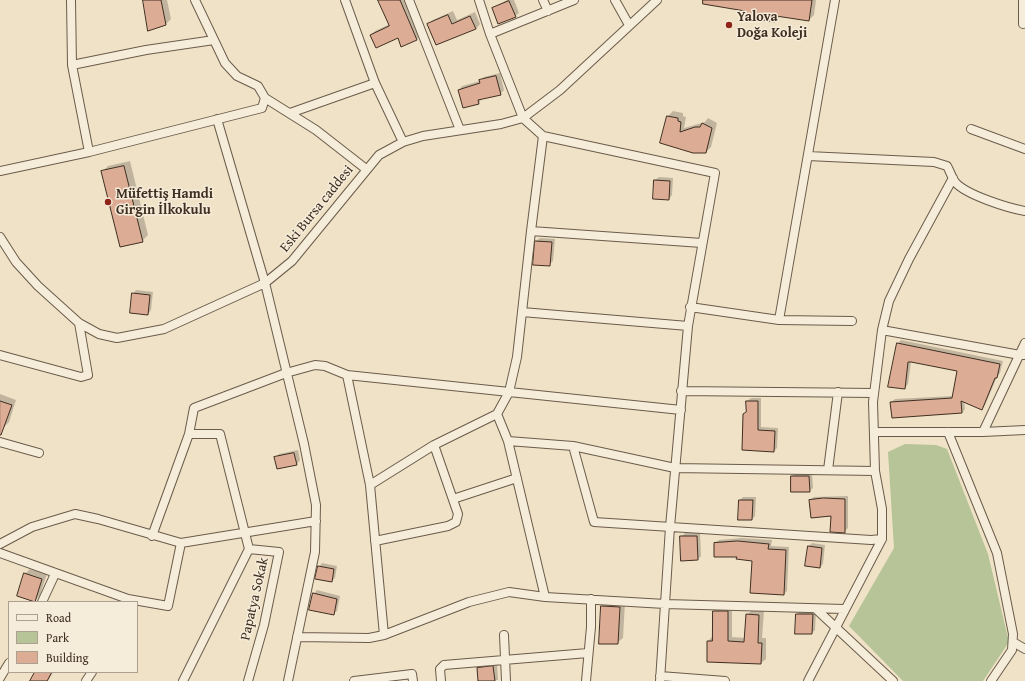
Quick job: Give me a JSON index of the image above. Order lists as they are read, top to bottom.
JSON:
{
  "streets": {
    "street": ["Eski Bursa caddesi", "Papatya Sokak"]
  },
  "places": ["Yalova Doğa Koleji", "Müfettiş Hamdi Girgin İlkokulu"],
  "legend": ["Road", "Park", "Building"]
}
